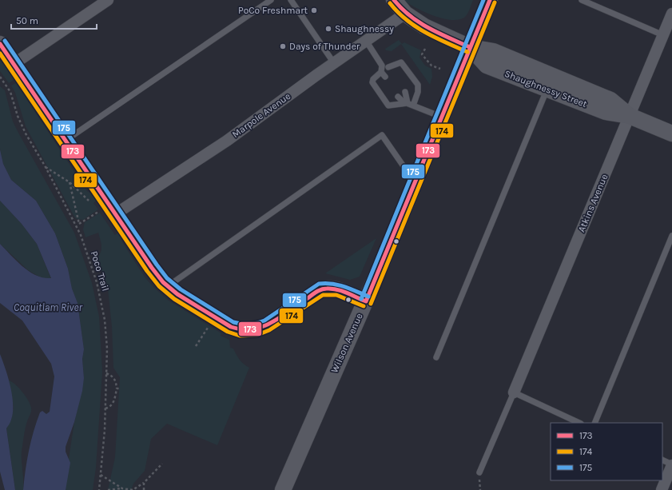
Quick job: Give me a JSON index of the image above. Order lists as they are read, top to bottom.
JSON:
{
  "streets": {
    "street": [
      "Shaughnessy Street",
      "Marpole Avenue",
      "Atkins Avenue",
      "Wilson Avenue"
    ],
    "path": ["Poco Trail"]
  },
  "crossings": [
    ["Shaughnessy Street", "Marpole Avenue"],
    ["Shaughnessy Street", "Atkins Avenue"],
    ["Shaughnessy Street", "Wilson Avenue"]
  ],
  "water": ["Coquitlam River"],
  "places": ["PoCo Freshmart", "Shaughnessy", "Days of Thunder"],
  "lines": ["transit line 173", "transit line 175", "transit line 174"],
  "legend": ["173", "174", "175"],
  "scale_bar": "50 m"
}
